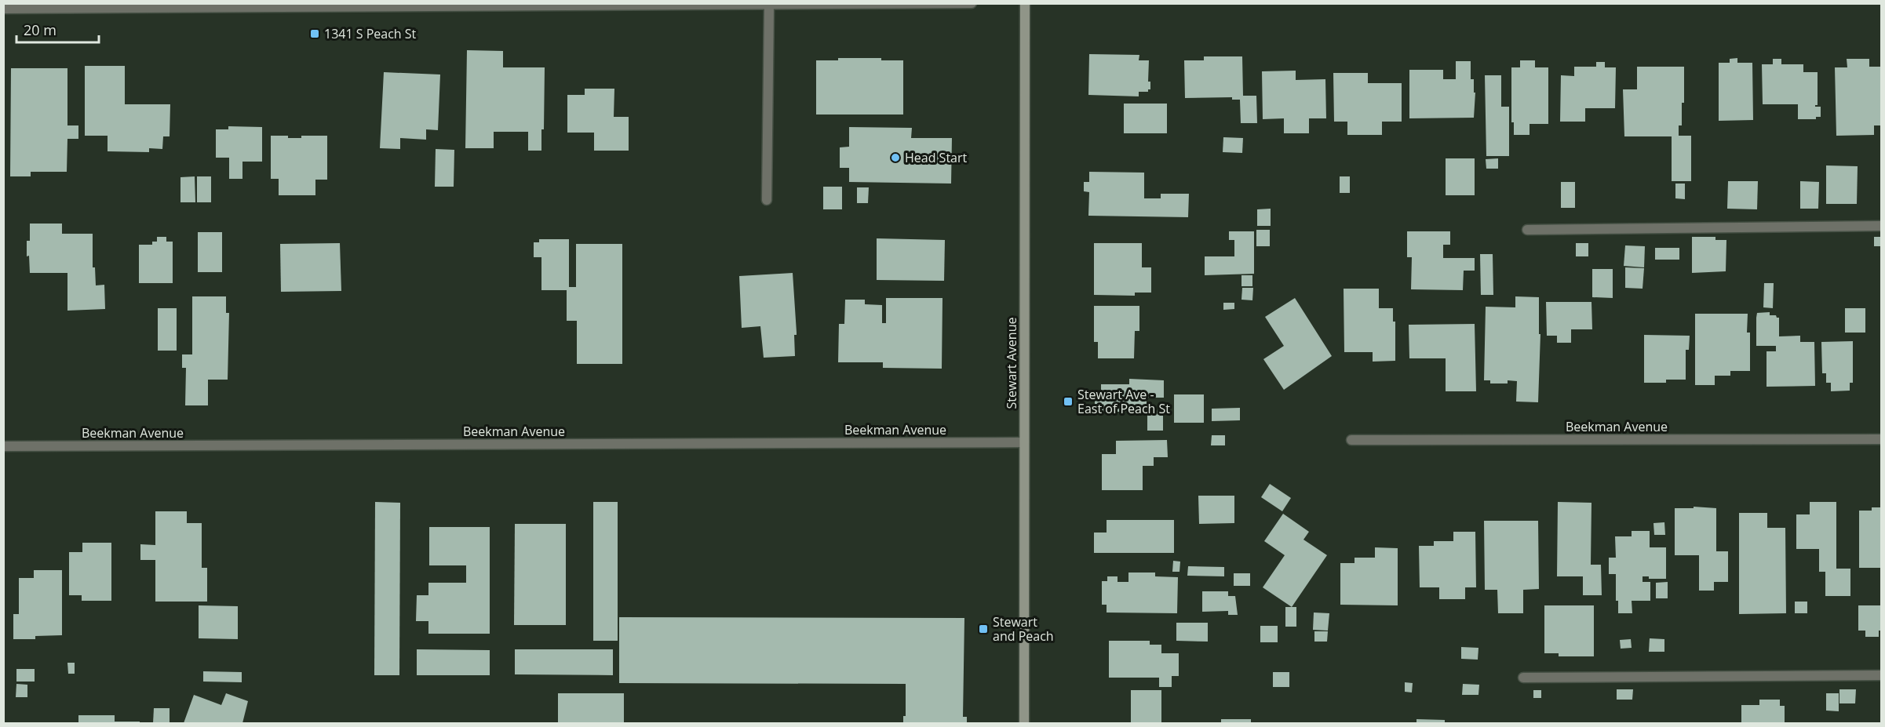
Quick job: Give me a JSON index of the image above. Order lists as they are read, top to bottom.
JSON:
{
  "streets": {
    "main road": ["Stewart Avenue"],
    "street": ["Beekman Avenue"]
  },
  "crossings": [
    ["Stewart Avenue", "Beekman Avenue"]
  ],
  "places": {
    "transit": ["1341 S Peach St", "Stewart Ave - East of Peach St", "Stewart and Peach"],
    "other": ["Head Start"]
  },
  "scale_bar": "20 m"
}
